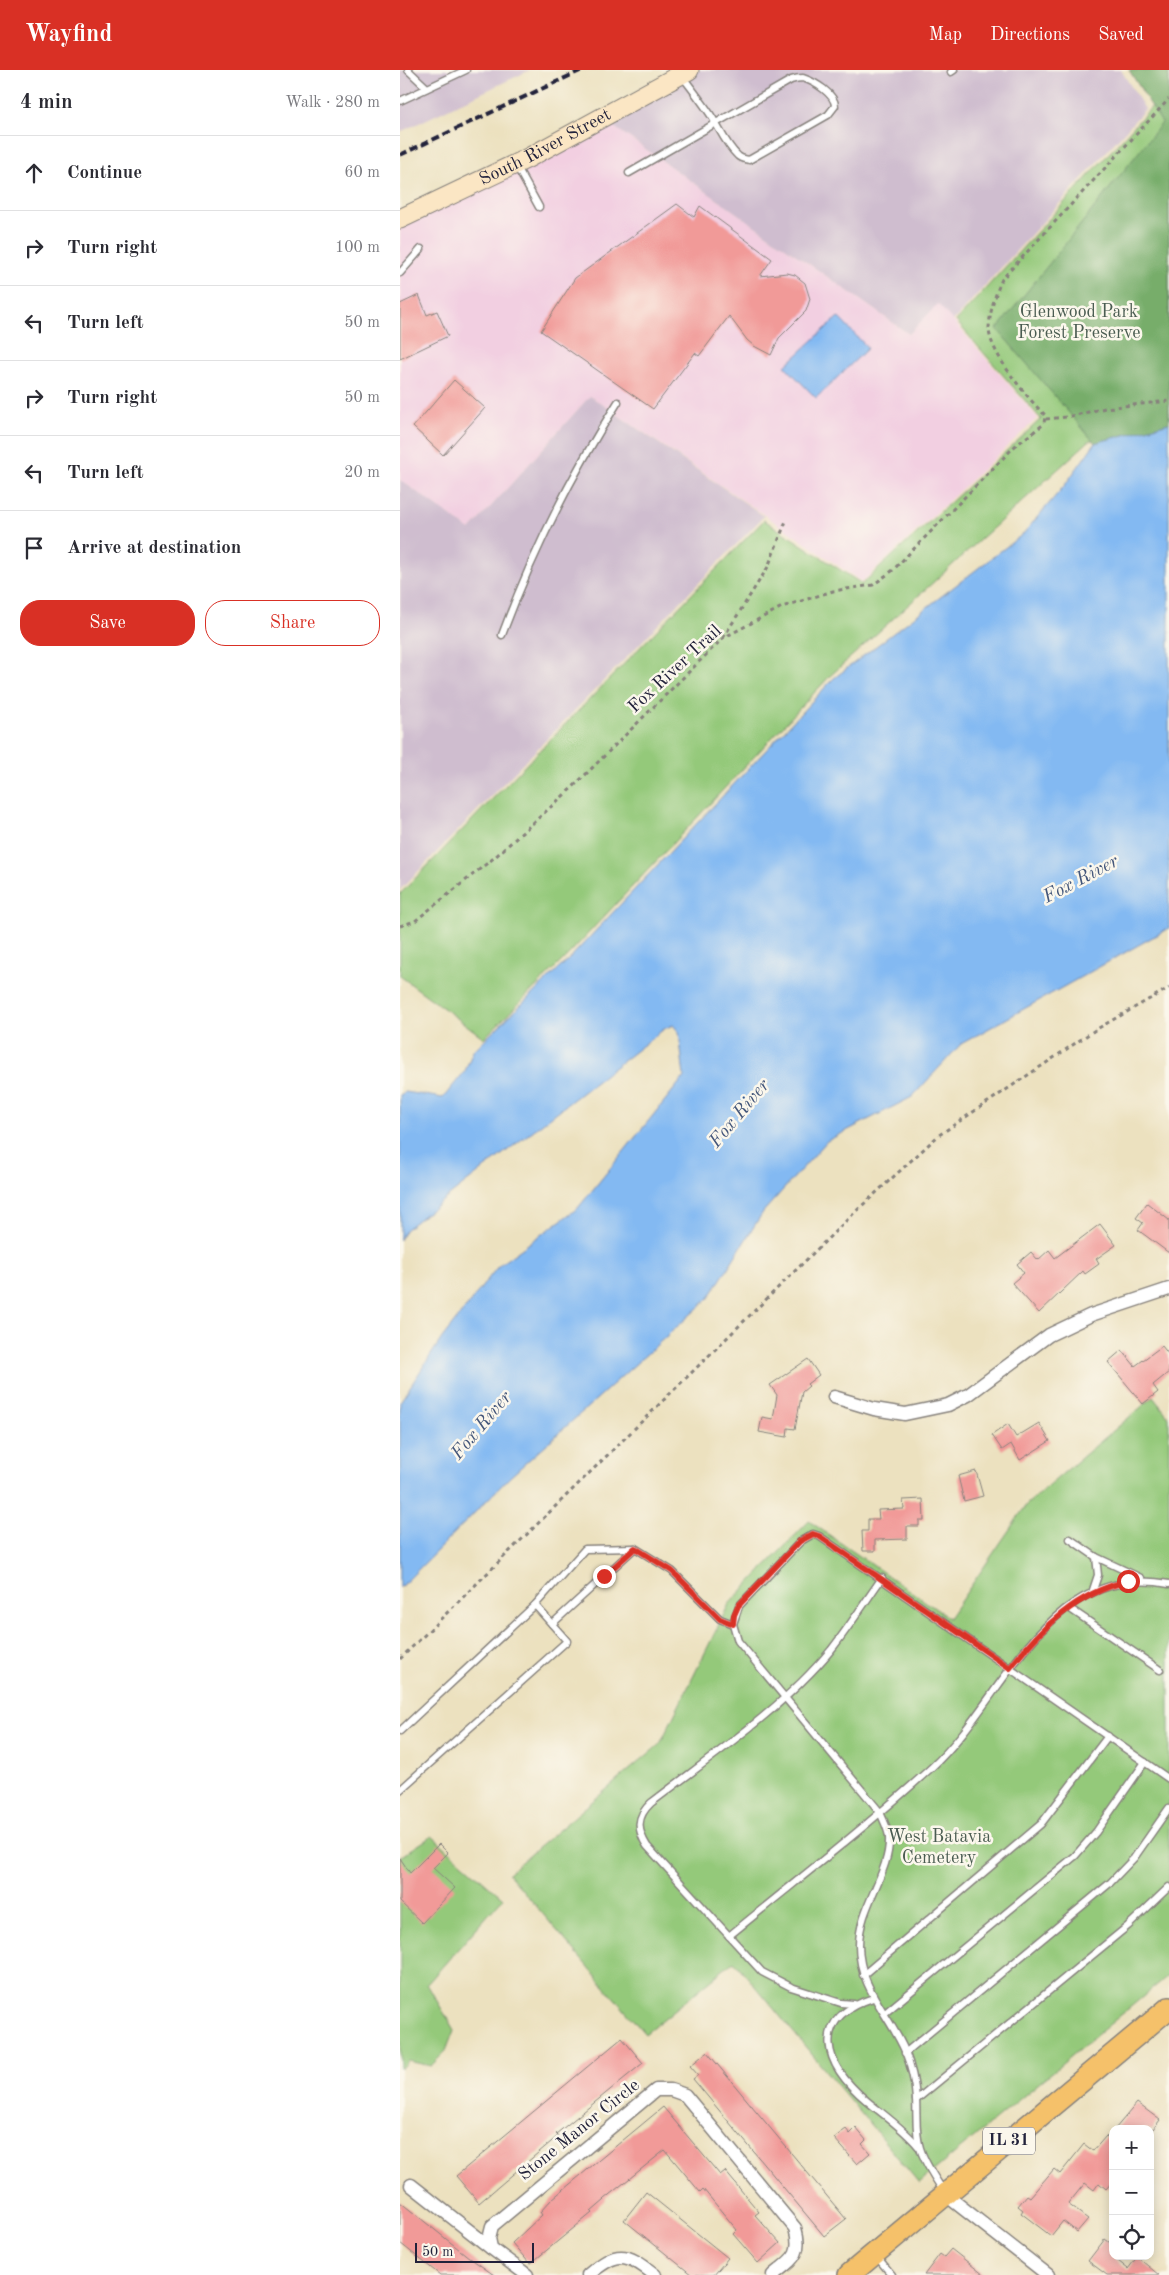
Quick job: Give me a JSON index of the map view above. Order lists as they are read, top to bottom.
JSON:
{
  "streets": {
    "main road": ["South River Street", "IL 31"],
    "street": ["Stone Manor Circle"],
    "path": ["Fox River Trail"]
  },
  "water": ["Fox River"],
  "parks": ["Glenwood Park Forest Preserve", "West Batavia Cemetery"],
  "scale_bar": "50 m",
  "page": {
    "header": "Wayfind",
    "nav": ["Map", "Directions", "Saved"],
    "heading": ["4 min", "Walk · 280 m"],
    "list": [
      ["Continue", "60 m"],
      ["Turn right", "100 m"],
      ["Turn left", "50 m"],
      ["Turn right", "50 m"],
      ["Turn left", "20 m"],
      "Arrive at destination"
    ],
    "buttons": ["Save", "Share"],
    "map_buttons": ["+", "−"],
    "scale": "50 m"
  }
}
